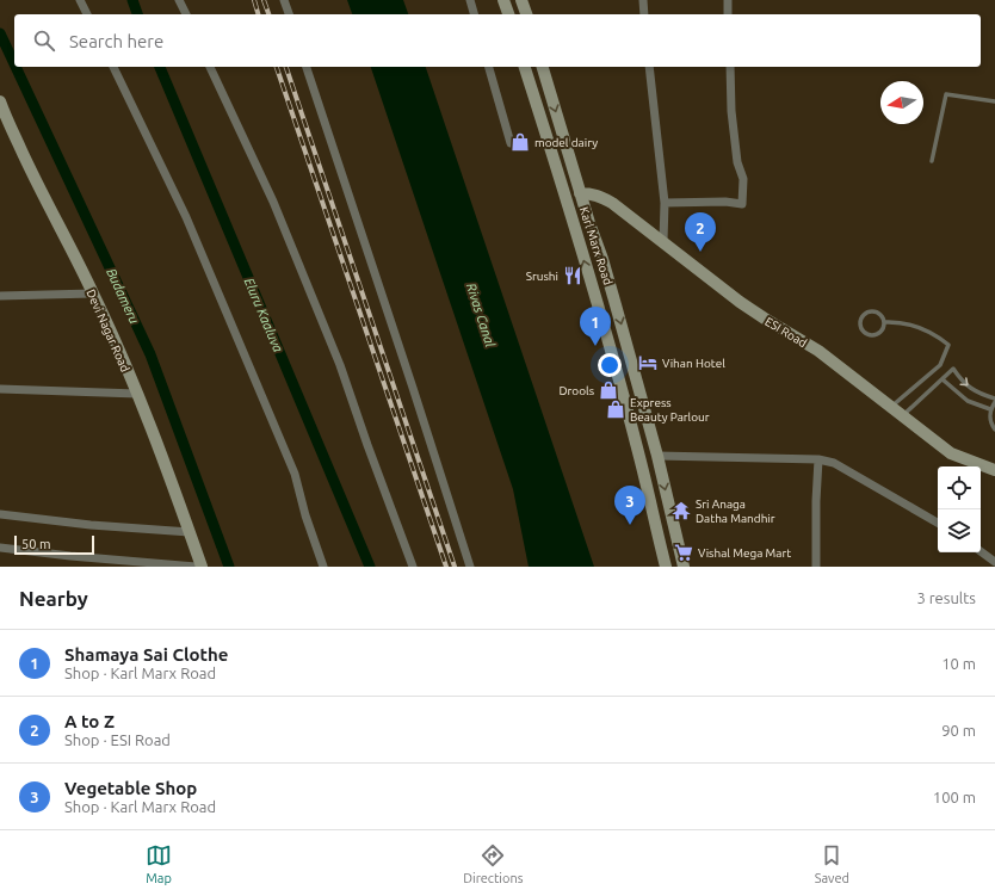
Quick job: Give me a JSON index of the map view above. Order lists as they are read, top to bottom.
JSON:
{
  "streets": {
    "main road": ["Karl Marx Road", "Devi Nagar Road", "ESI Road"]
  },
  "crossings": [
    ["Karl Marx Road", "ESI Road"]
  ],
  "water": ["Budameru", "Eluru Kaaluva", "Rivas Canal"],
  "places": {
    "shop": ["model dairy", "Drools", "Express Beauty Parlour"],
    "restaurant": ["Srushi"],
    "hotel": ["Vihan Hotel"],
    "temple": ["Sri Anaga Datha Mandhir"],
    "supermarket": ["Vishal Mega Mart"]
  },
  "scale_bar": "50 m",
  "north": "left",
  "page": {
    "search": "Search here",
    "pins": ["2", "1", "3"],
    "scale": "50 m",
    "heading": ["Nearby", "3 results"],
    "list": [
      {
        "mark": "1",
        "name": "Shamaya Sai Clothe",
        "note": "Shop · Karl Marx Road",
        "value": "10 m"
      },
      {
        "mark": "2",
        "name": "A to Z",
        "note": "Shop · ESI Road",
        "value": "90 m"
      },
      {
        "mark": "3",
        "name": "Vegetable Shop",
        "note": "Shop · Karl Marx Road",
        "value": "100 m"
      }
    ],
    "nav": ["Map", "Directions", "Saved"]
  }
}
